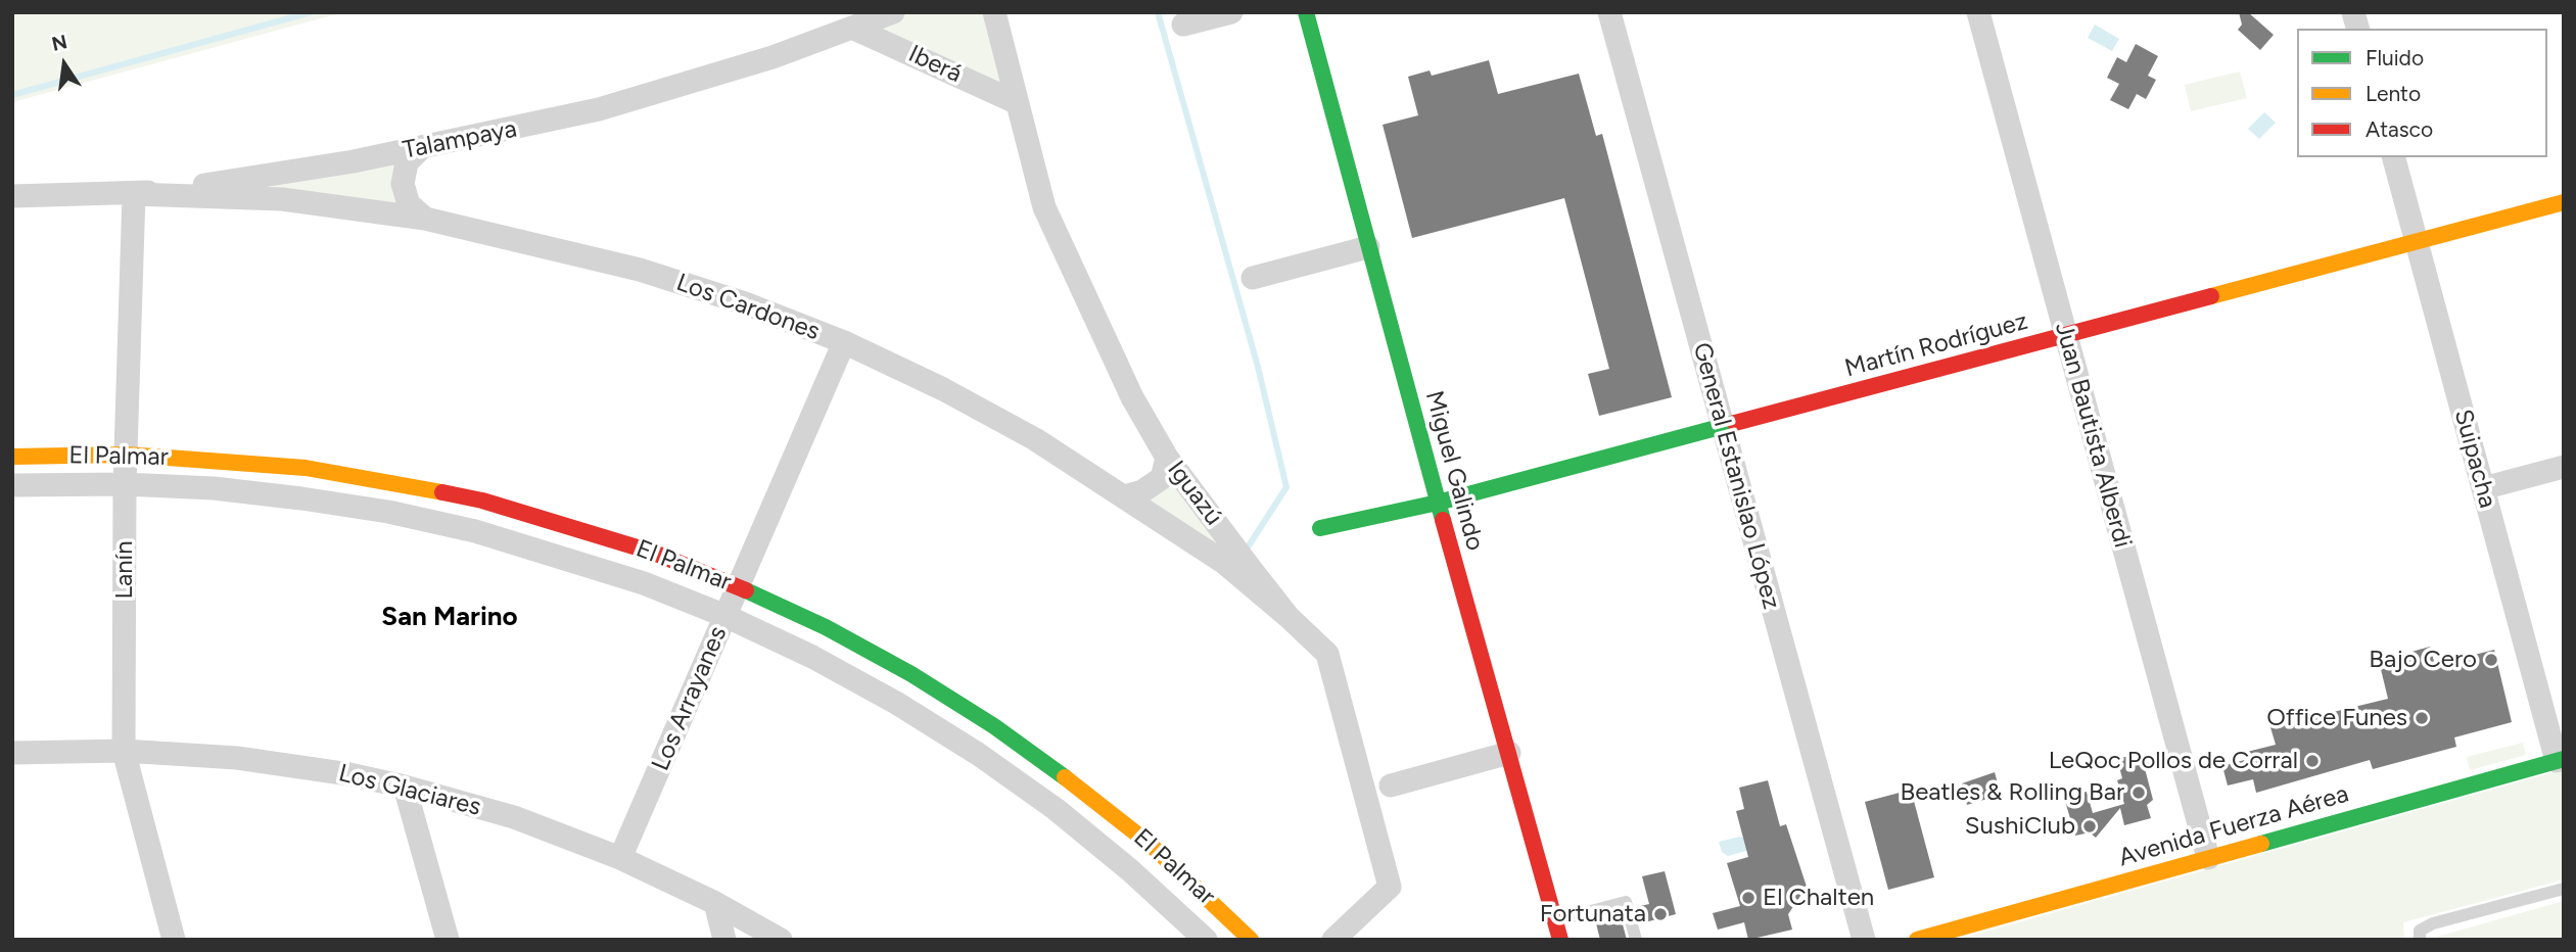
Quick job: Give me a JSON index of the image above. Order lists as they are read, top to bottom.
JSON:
{
  "streets": {
    "street": [
      "Iberá",
      "Talampaya",
      "Los Cardones",
      "Martín Rodríguez",
      "Juan Bautista Alberdi",
      "El Palmar",
      "Suipacha",
      "Miguel Galindo",
      "General Estanislao López",
      "Iguazú",
      "Lanín",
      "Los Arrayanes",
      "Los Glaciares",
      "Avenida Fuerza Aérea"
    ]
  },
  "crossings": [
    ["Iberá", "Talampaya"],
    ["Iberá", "Iguazú"],
    ["Talampaya", "Los Cardones"],
    ["Talampaya", "Lanín"],
    ["Los Cardones", "Iguazú"],
    ["Los Cardones", "Lanín"],
    ["Los Cardones", "Los Arrayanes"],
    ["Martín Rodríguez", "Juan Bautista Alberdi"],
    ["Martín Rodríguez", "Suipacha"],
    ["Martín Rodríguez", "Miguel Galindo"],
    ["Martín Rodríguez", "General Estanislao López"],
    ["Juan Bautista Alberdi", "Avenida Fuerza Aérea"],
    ["El Palmar", "Lanín"],
    ["El Palmar", "Los Arrayanes"],
    ["Suipacha", "Avenida Fuerza Aérea"],
    ["Lanín", "Los Glaciares"],
    ["Los Arrayanes", "Los Glaciares"]
  ],
  "districts": ["San Marino"],
  "places": [
    "Bajo Cero",
    "Office Funes",
    "LeQoc Pollos de Corral",
    "Beatles & Rolling Bar",
    "SushiClub",
    "El Chalten",
    "Fortunata"
  ],
  "legend": ["Fluido", "Lento", "Atasco"],
  "north": "top"
}
